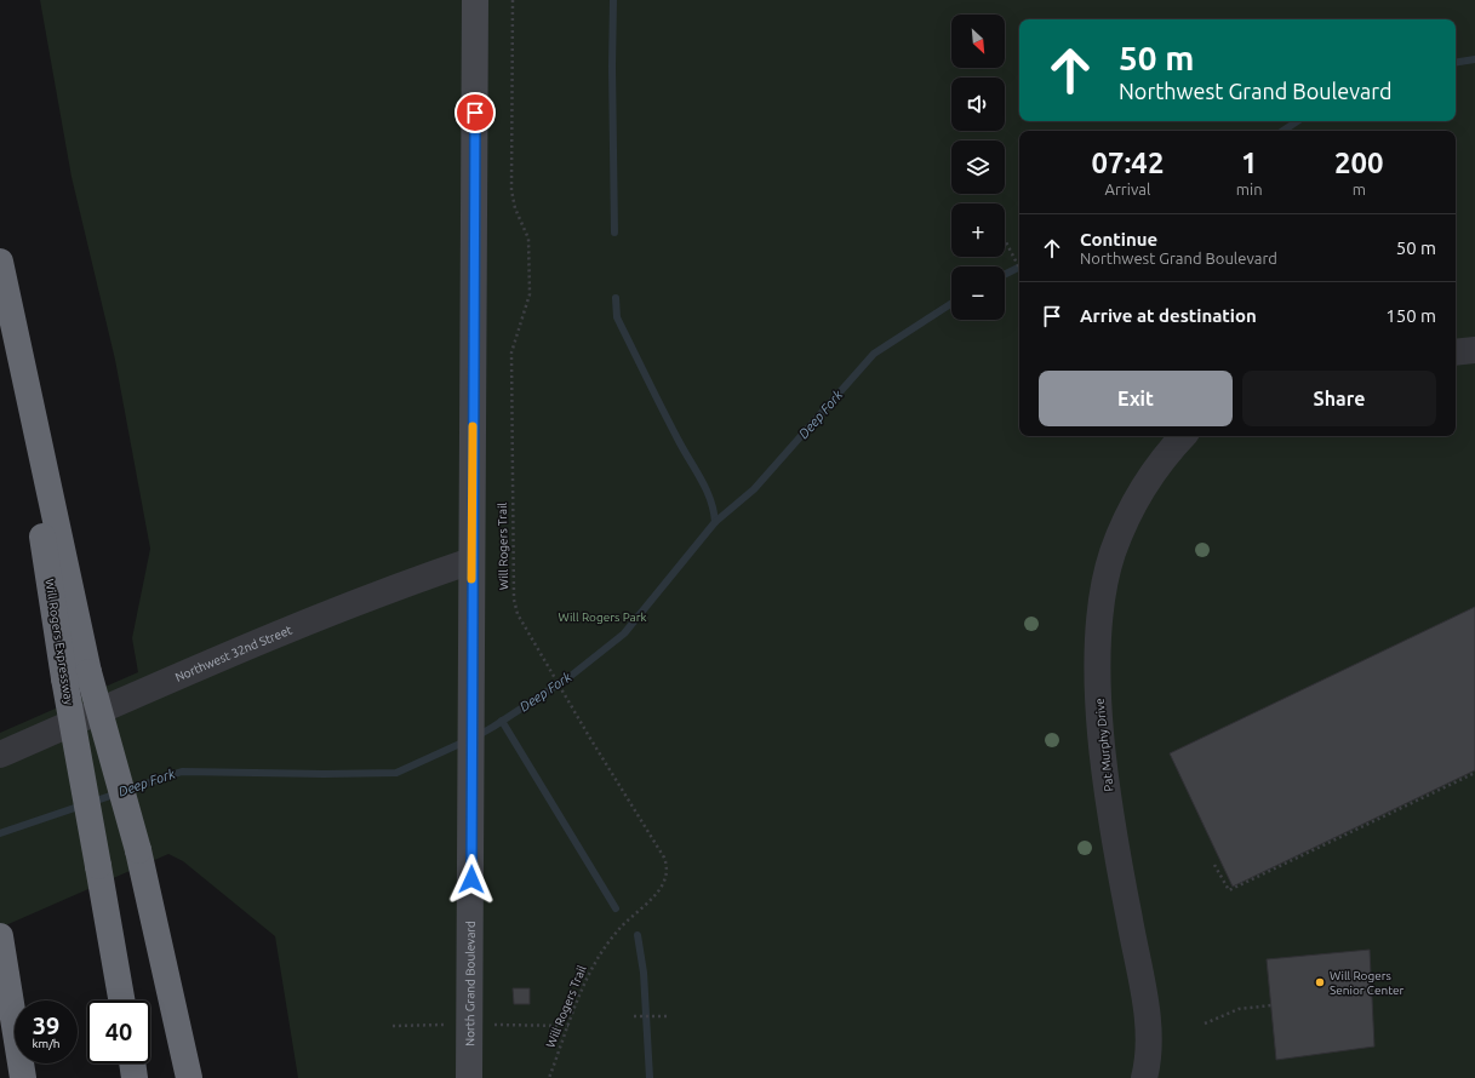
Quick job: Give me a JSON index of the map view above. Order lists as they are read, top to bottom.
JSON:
{
  "streets": {
    "highway": ["Will Rogers Expressway"],
    "street": ["Northwest 32nd Street", "Pat Murphy Drive", "North Grand Boulevard"],
    "path": ["Will Rogers Trail"]
  },
  "crossings": [
    ["Northwest 32nd Street", "North Grand Boulevard"]
  ],
  "water": ["Deep Fork"],
  "parks": ["Will Rogers Park"],
  "places": ["Will Rogers Senior Center"],
  "north": "bottom right",
  "page": {
    "map_buttons": ["+", "−"],
    "turn": ["50 m", "Northwest Grand Boulevard"],
    "eta": [
      "07:42",
      "Arrival",
      "1",
      "min",
      "200",
      "m"
    ],
    "list": [
      {
        "name": "Continue",
        "note": "Northwest Grand Boulevard",
        "value": "50 m"
      },
      {
        "name": "Arrive at destination",
        "value": "150 m"
      }
    ],
    "buttons": ["Exit", "Share"],
    "speed": "39 km/h",
    "limit": "40"
  }
}
